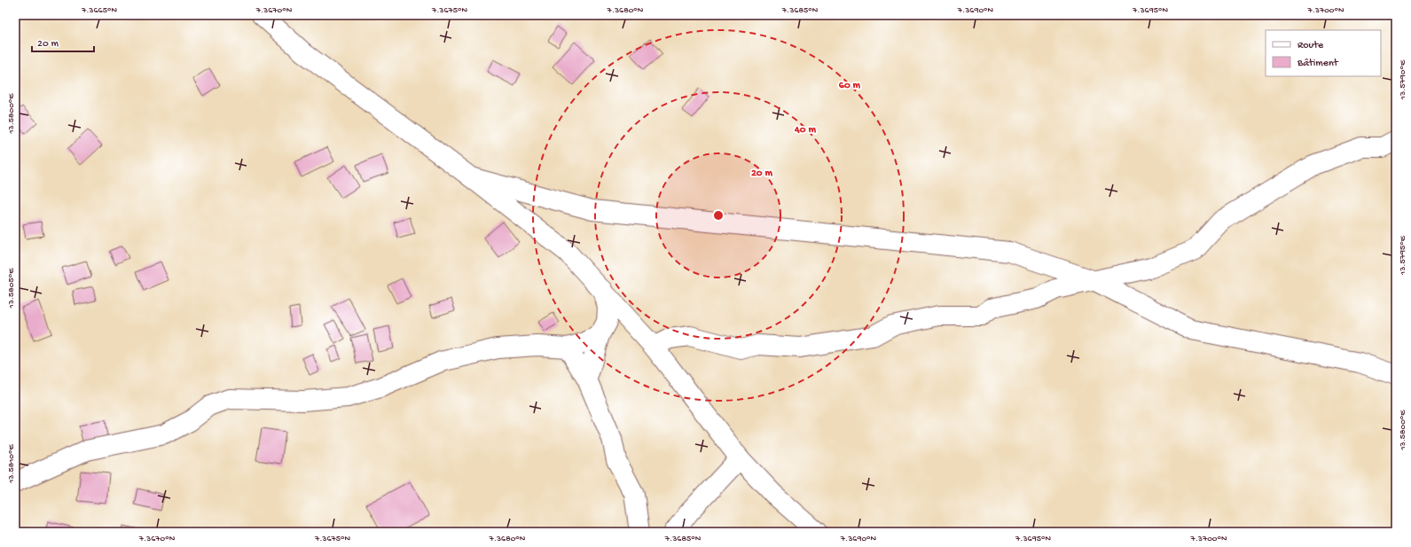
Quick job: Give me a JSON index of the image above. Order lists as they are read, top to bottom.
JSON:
{
  "legend": ["Route", "Bâtiment"],
  "scale_bar": "20 m",
  "coordinates": [
    "7.3665°N",
    "7.3670°N",
    "7.3675°N",
    "7.3680°N",
    "7.3685°N",
    "7.3690°N",
    "7.3695°N",
    "7.3700°N",
    "13.5790°E",
    "13.5800°E",
    "13.5795°E",
    "13.5805°E",
    "13.5810°E"
  ],
  "rings": ["60 m", "40 m", "20 m"]
}
